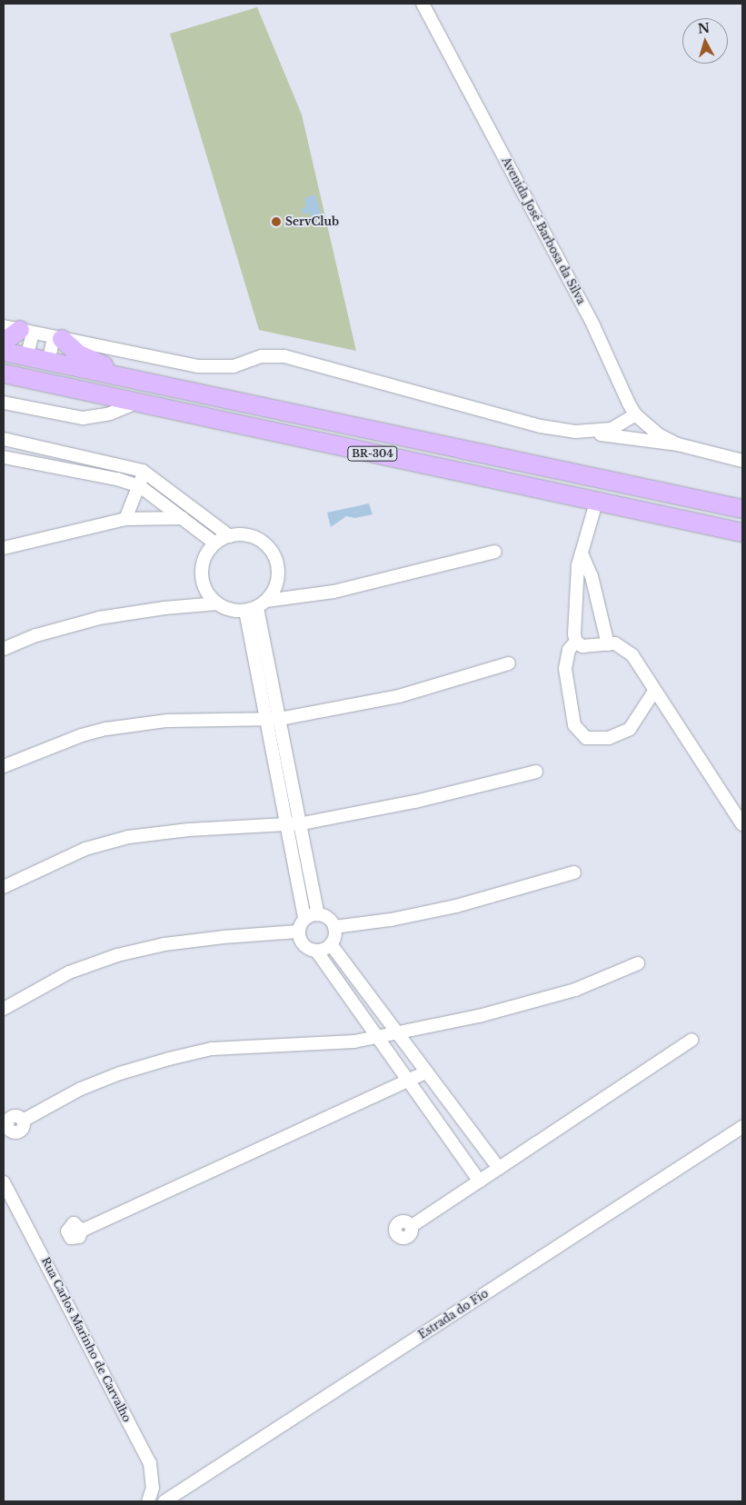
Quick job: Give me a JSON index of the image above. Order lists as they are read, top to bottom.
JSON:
{
  "streets": {
    "highway": ["BR-304"],
    "street": ["Avenida José Barbosa da Silva", "Estrada do Fio", "Rua Carlos Marinho de Carvalho"]
  },
  "places": ["ServClub"],
  "north": "top"
}
